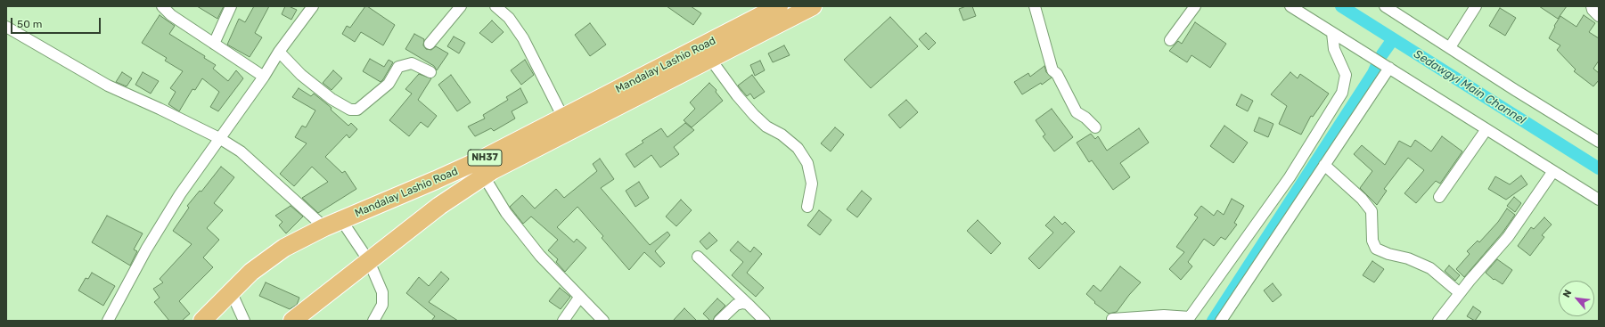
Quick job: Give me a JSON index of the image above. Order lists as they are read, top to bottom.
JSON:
{
  "streets": {
    "highway": ["Mandalay Lashio Road", "NH37"]
  },
  "water": ["Sedawgyi Main Channel"],
  "scale_bar": "50 m",
  "north": "top left"
}
